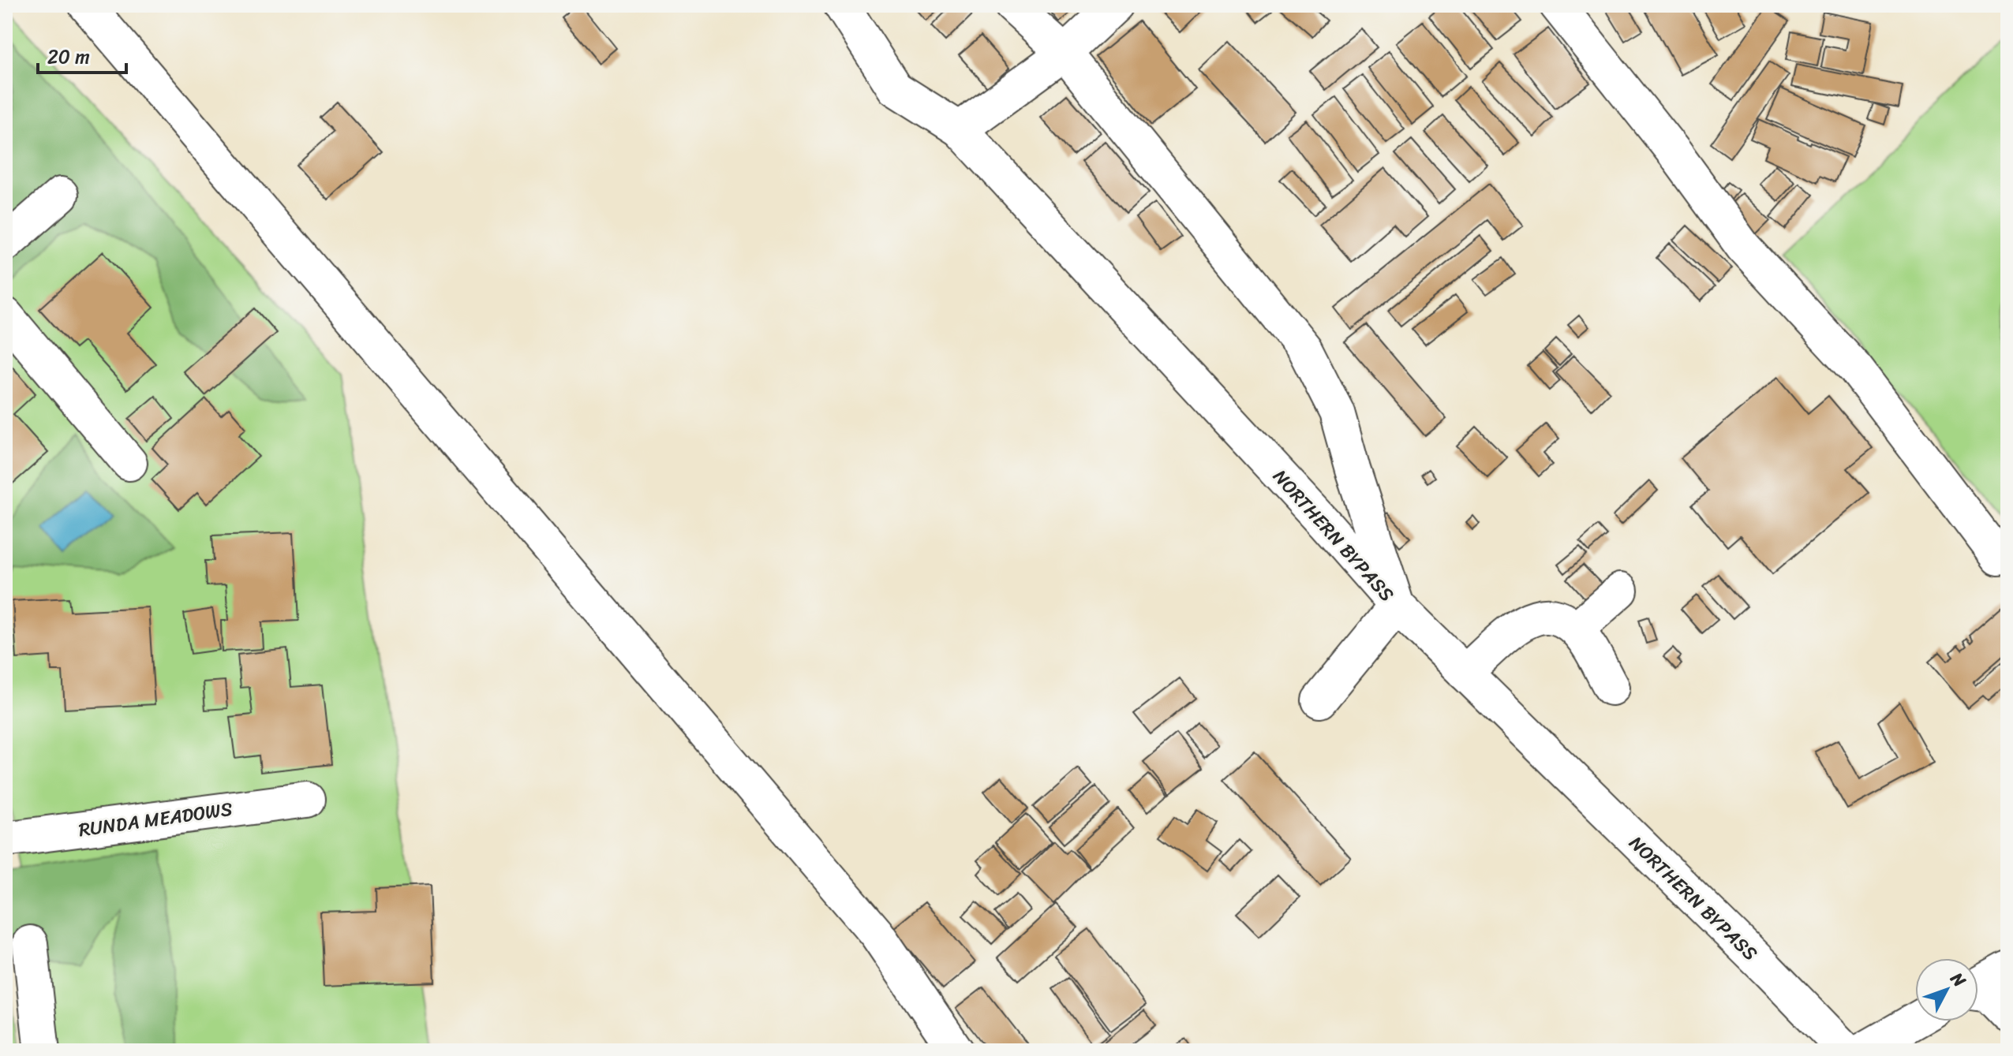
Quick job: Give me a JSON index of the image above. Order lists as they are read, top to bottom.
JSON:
{
  "streets": {
    "street": ["NORTHERN BYPASS", "RUNDA MEADOWS"]
  },
  "scale_bar": "20 m",
  "north": "top right"
}
